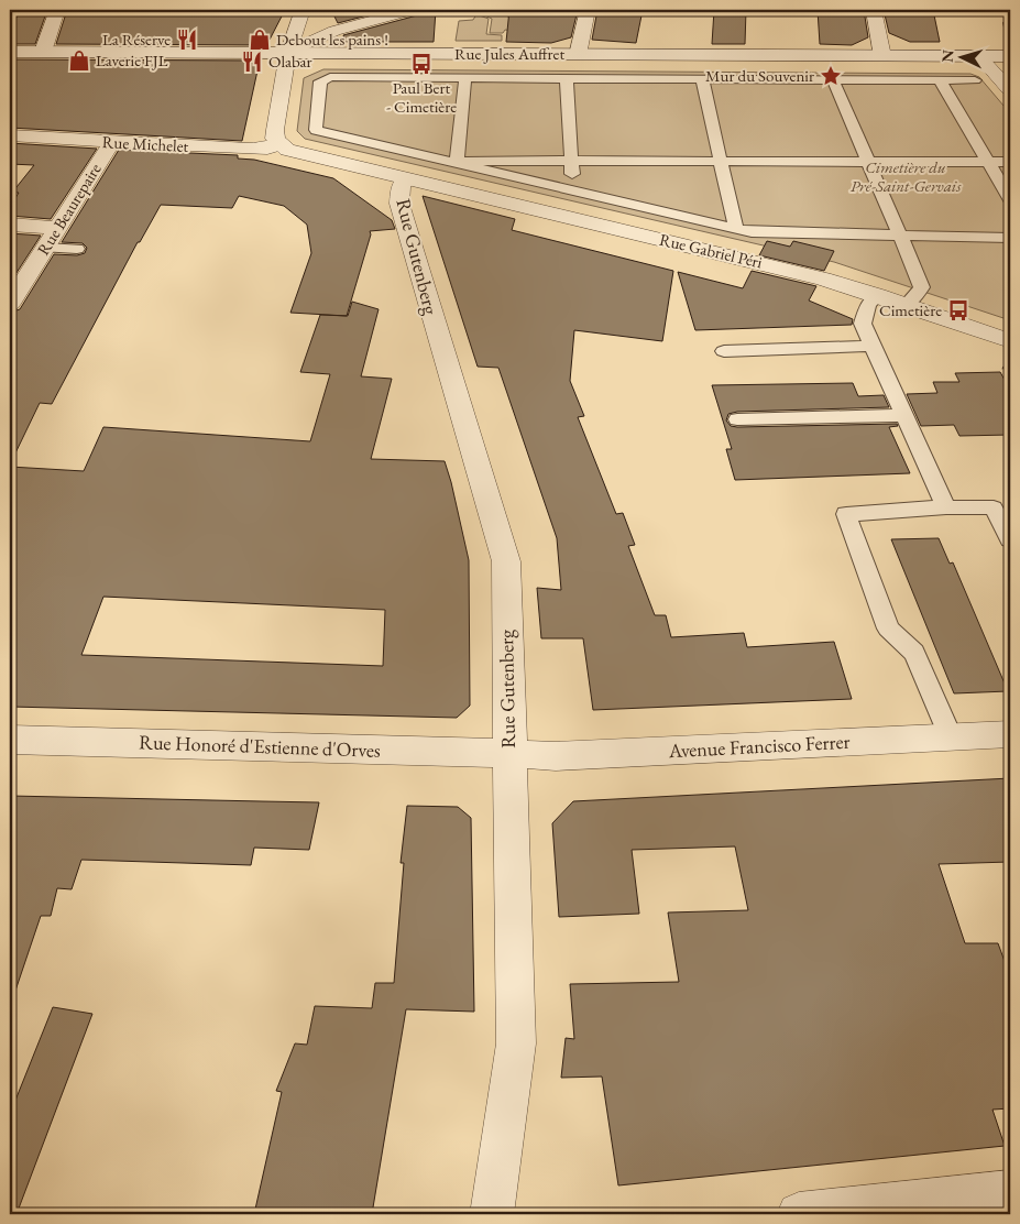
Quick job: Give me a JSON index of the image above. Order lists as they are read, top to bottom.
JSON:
{
  "streets": {
    "street": [
      "Rue Jules Auffret",
      "Rue Michelet",
      "Rue Beaurepaire",
      "Rue Gabriel Péri",
      "Rue Gutenberg",
      "Rue Honoré d'Estienne d'Orves",
      "Avenue Francisco Ferrer"
    ]
  },
  "crossings": [
    ["Rue Michelet", "Rue Beaurepaire"],
    ["Rue Michelet", "Rue Gabriel Péri"],
    ["Rue Gabriel Péri", "Rue Gutenberg"],
    ["Rue Gutenberg", "Rue Honoré d'Estienne d'Orves"],
    ["Rue Gutenberg", "Avenue Francisco Ferrer"],
    ["Rue Honoré d'Estienne d'Orves", "Avenue Francisco Ferrer"]
  ],
  "parks": ["Cimetière du Pré-Saint-Gervais"],
  "places": {
    "restaurant": ["La Réserve", "Olabar"],
    "shop": ["Debout les pains !", "Laverie FJL"],
    "bus stop": ["Paul Bert - Cimetière", "Cimetière"],
    "place": ["Mur du Souvenir"]
  },
  "north": "left"
}
